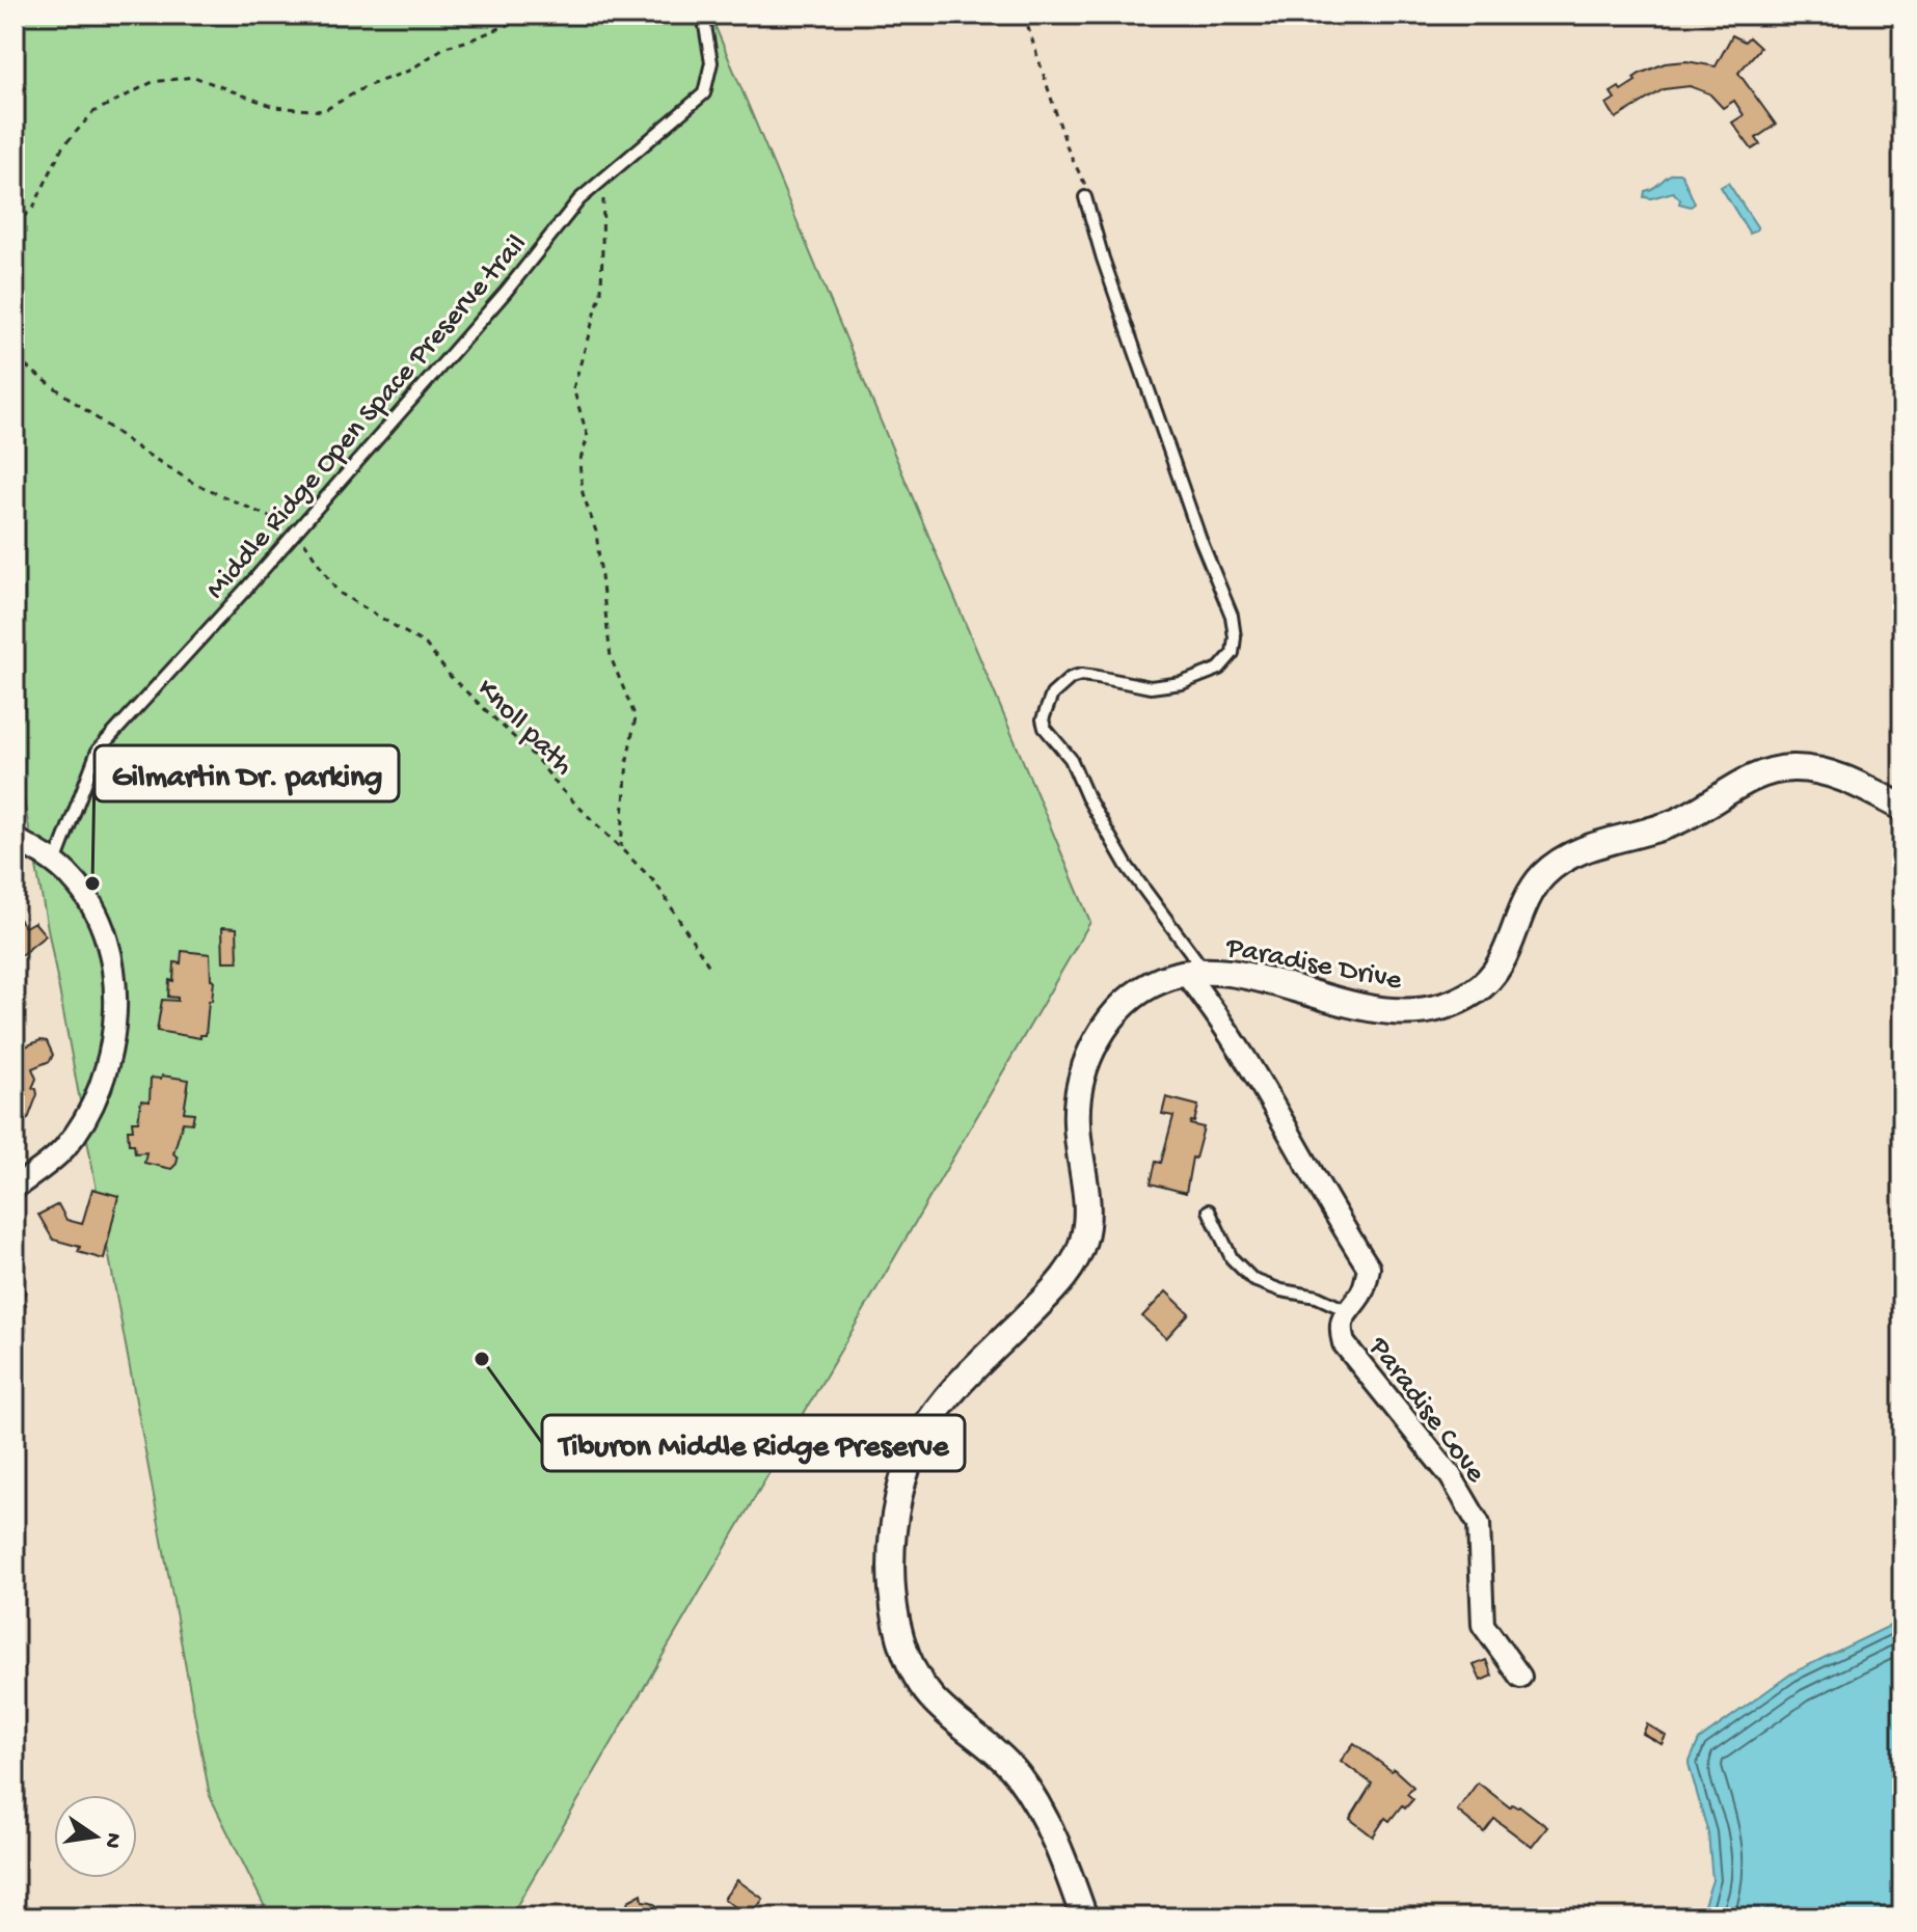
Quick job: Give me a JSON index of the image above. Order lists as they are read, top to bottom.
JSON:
{
  "streets": {
    "street": ["Paradise Drive", "Paradise Cove"],
    "lane": ["Middle Ridge Open Space Preserve trail"],
    "path": ["Knoll path"]
  },
  "crossings": [
    ["Middle Ridge Open Space Preserve trail", "Knoll path"],
    ["Paradise Drive", "Paradise Cove"]
  ],
  "places": ["Gilmartin Dr. parking", "Tiburon Middle Ridge Preserve"],
  "north": "right"
}
